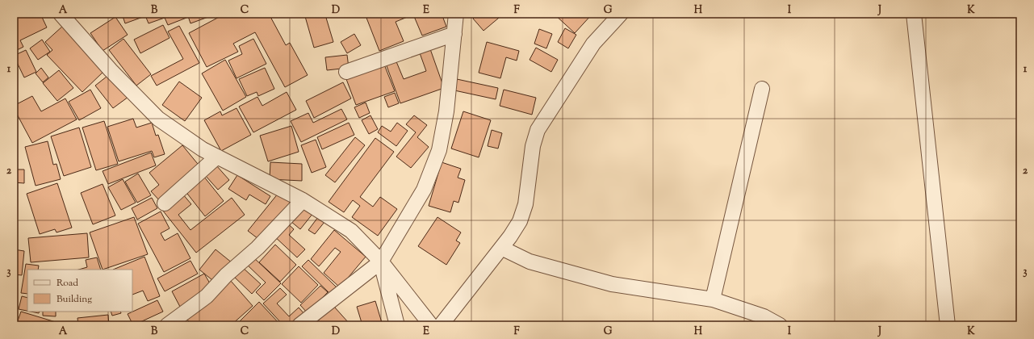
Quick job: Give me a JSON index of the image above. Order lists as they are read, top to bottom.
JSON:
{
  "legend": ["Road", "Building"],
  "grid": {
    "columns": [
      "A",
      "B",
      "C",
      "D",
      "E",
      "F",
      "G",
      "H",
      "I",
      "J",
      "K"
    ],
    "rows": ["1", "2", "3"]
  }
}
